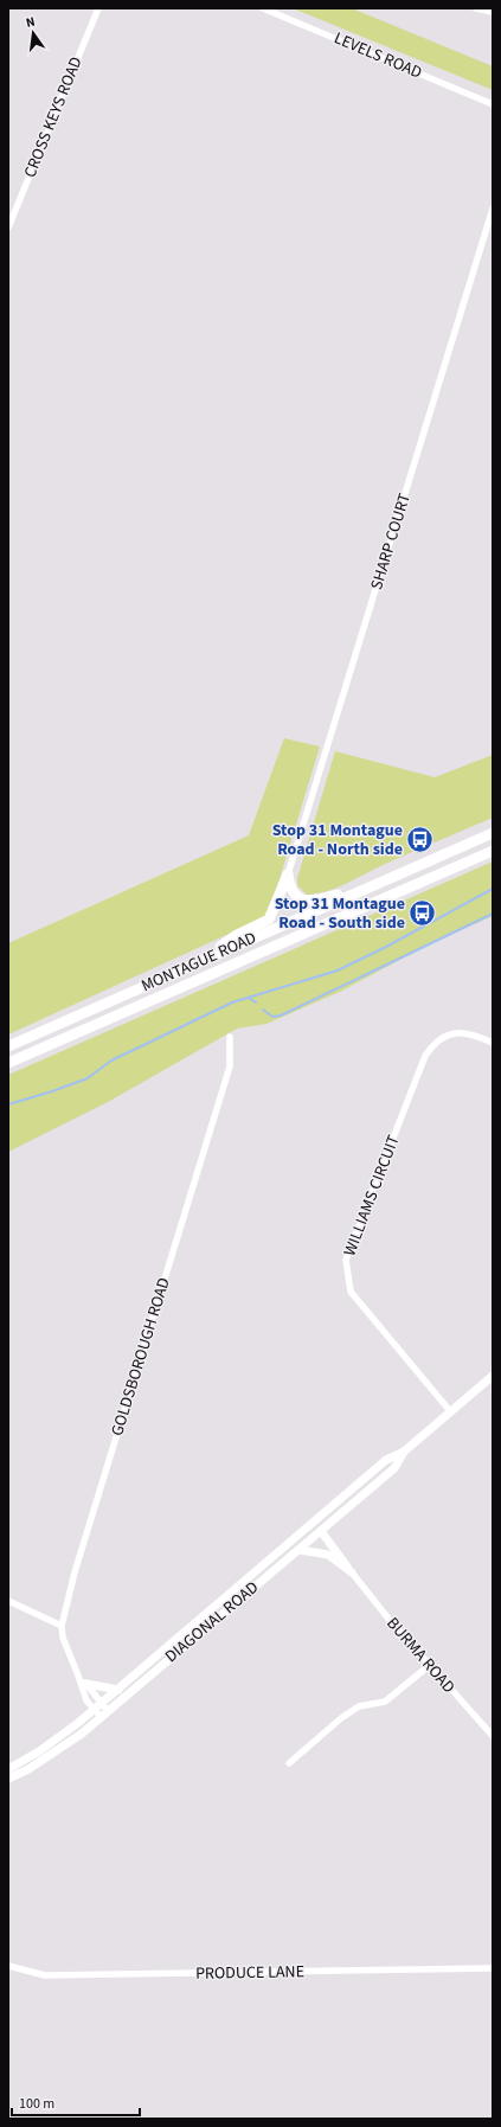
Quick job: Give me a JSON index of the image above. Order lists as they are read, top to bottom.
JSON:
{
  "streets": {
    "main road": ["MONTAGUE ROAD"],
    "street": [
      "LEVELS ROAD",
      "CROSS KEYS ROAD",
      "SHARP COURT",
      "WILLIAMS CIRCUIT",
      "GOLDSBOROUGH ROAD",
      "DIAGONAL ROAD",
      "BURMA ROAD",
      "PRODUCE LANE"
    ]
  },
  "crossings": [
    ["WILLIAMS CIRCUIT", "DIAGONAL ROAD"],
    ["GOLDSBOROUGH ROAD", "DIAGONAL ROAD"]
  ],
  "places": {
    "bus stop": ["Stop 31 Montague Road - North side", "Stop 31 Montague Road - South side"]
  },
  "scale_bar": "100 m",
  "north": "top"
}
